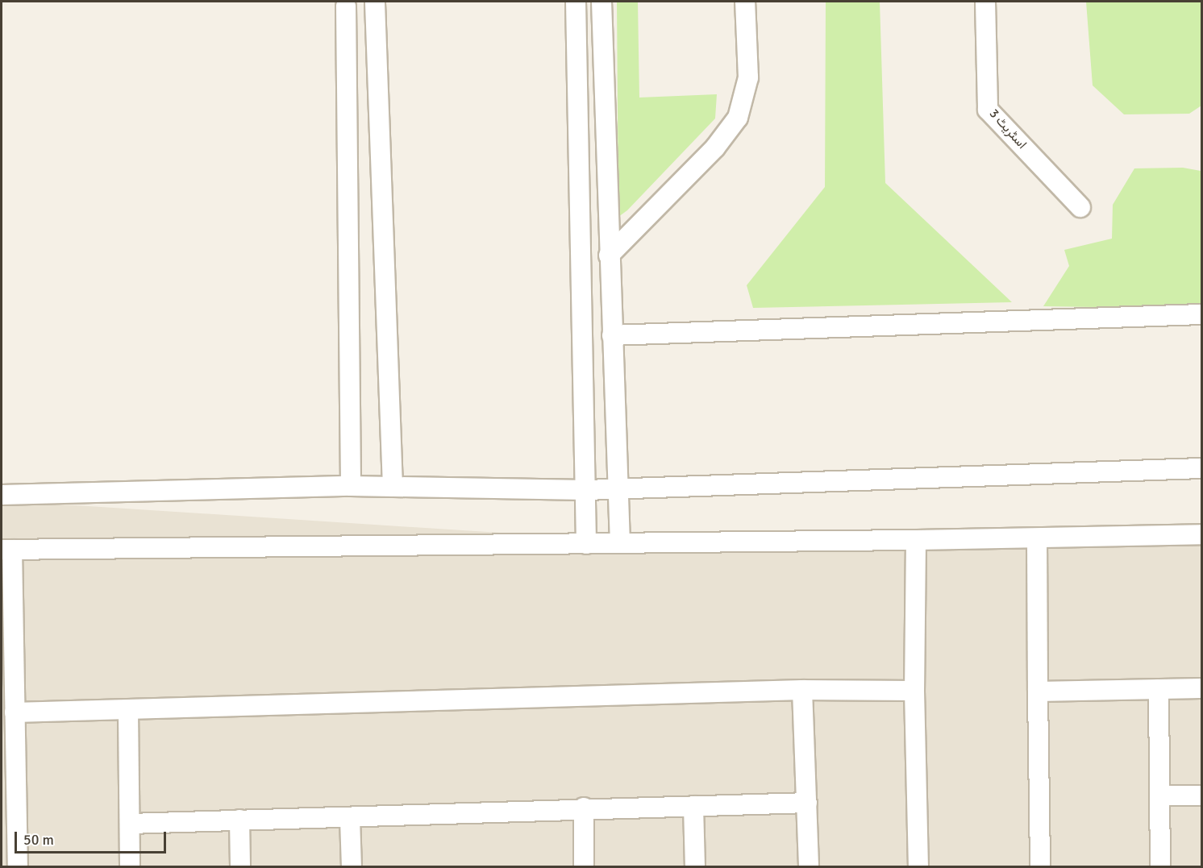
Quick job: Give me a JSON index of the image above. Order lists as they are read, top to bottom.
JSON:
{
  "streets": {
    "street": ["اسٹریٹ 3"]
  },
  "scale_bar": "50 m"
}
